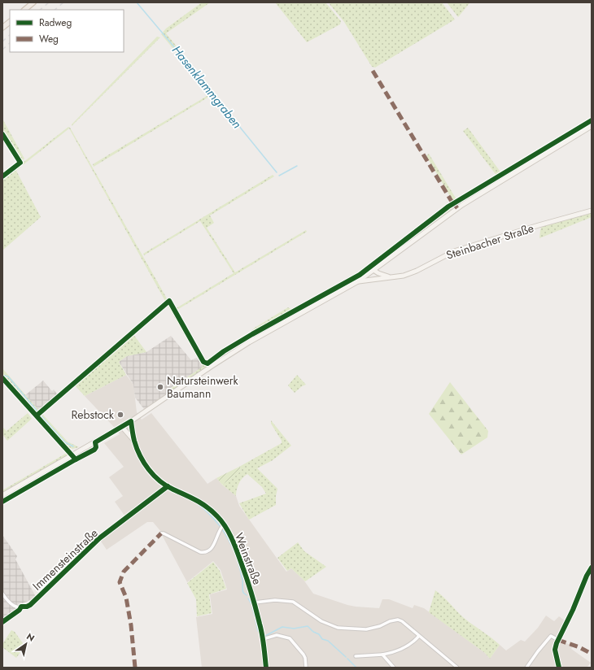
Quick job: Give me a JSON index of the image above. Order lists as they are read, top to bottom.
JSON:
{
  "streets": {
    "street": ["Steinbacher Straße", "Weinstraße", "Immensteinstraße"]
  },
  "crossings": [
    ["Weinstraße", "Immensteinstraße"]
  ],
  "water": ["Hasenklammgraben"],
  "places": ["Natursteinwerk Baumann", "Rebstock"],
  "legend": ["Radweg", "Weg"],
  "north": "top right"
}
